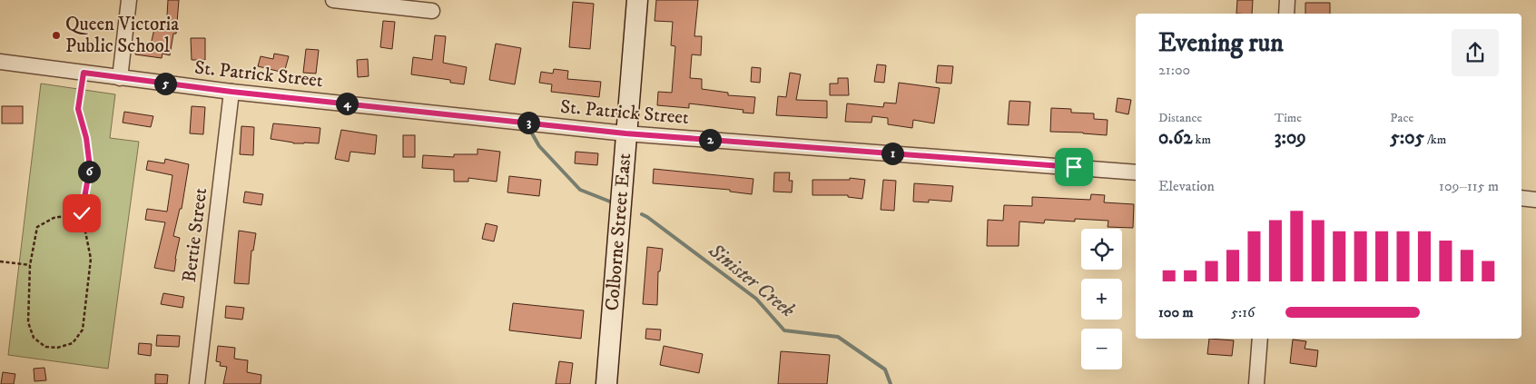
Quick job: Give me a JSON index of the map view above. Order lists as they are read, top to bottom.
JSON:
{
  "streets": {
    "main road": ["Colborne Street East"],
    "street": ["St. Patrick Street", "Bertie Street"]
  },
  "crossings": [
    ["St. Patrick Street", "Colborne Street East"],
    ["St. Patrick Street", "Bertie Street"]
  ],
  "water": ["Sinister Creek"],
  "places": ["Queen Victoria Public School"],
  "page": {
    "heading": ["Evening run", "21:00"],
    "pins": [
      "5",
      "4",
      "3",
      "2",
      "1",
      "6"
    ],
    "stats": [
      ["Distance", "0.62 km"],
      ["Time", "3:09"],
      ["Pace", "5:05 /km"]
    ],
    "chart": ["Elevation", "109–115 m"],
    "map_buttons": ["+", "−"],
    "list": [
      {
        "name": "100 m",
        "note": "5:16"
      }
    ]
  }
}
